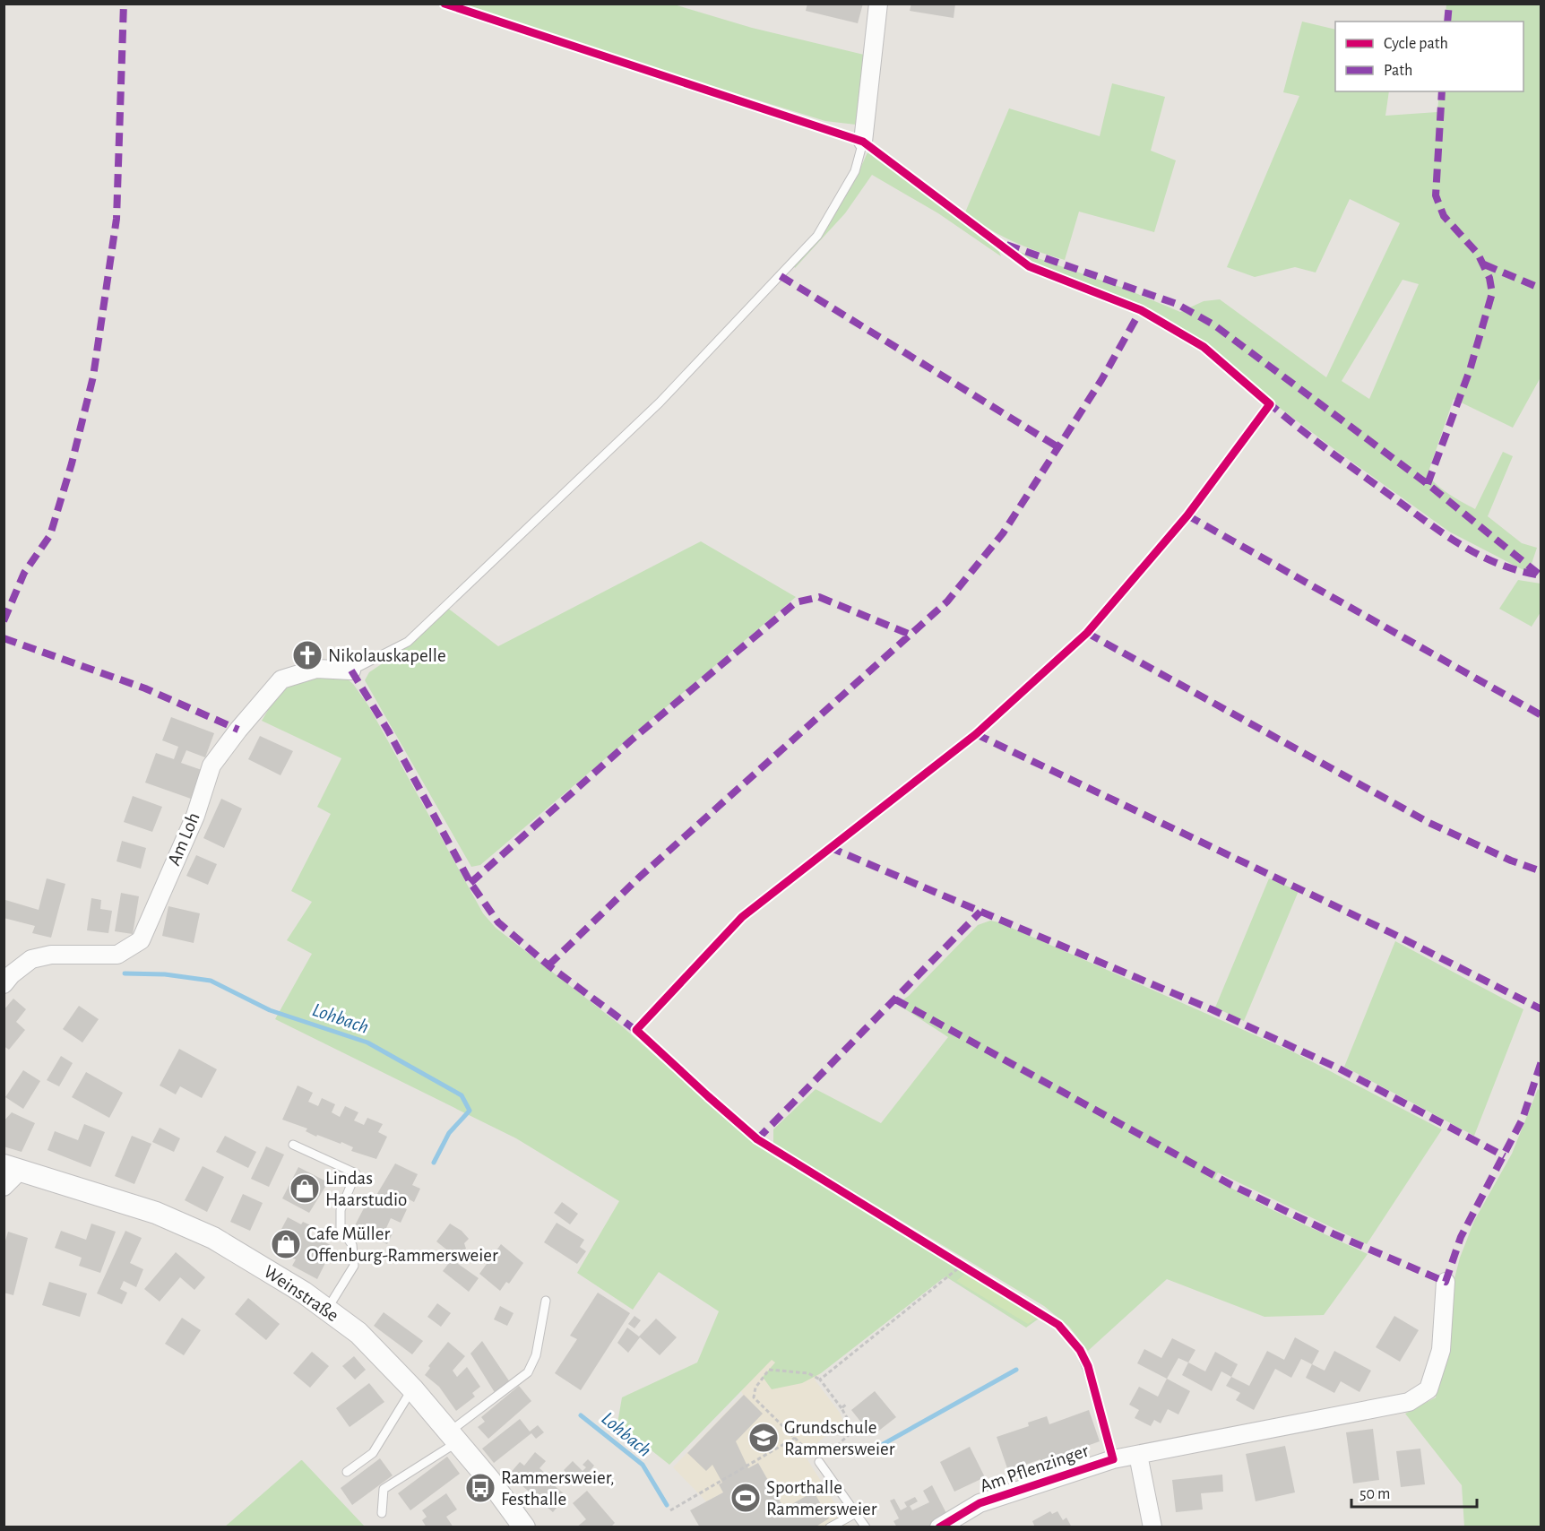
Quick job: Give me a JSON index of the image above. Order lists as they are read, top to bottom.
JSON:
{
  "streets": {
    "street": ["Am Loh", "Weinstraße", "Am Pflenzinger"]
  },
  "water": ["Lohbach"],
  "places": {
    "church": ["Nikolauskapelle"],
    "shop": ["Lindas Haarstudio", "Cafe Müller Offenburg-Rammersweier"],
    "school or university": ["Grundschule Rammersweier"],
    "bus stop": ["Rammersweier, Festhalle"],
    "sports": ["Sporthalle Rammersweier"]
  },
  "legend": ["Cycle path", "Path"],
  "scale_bar": "50 m"
}
